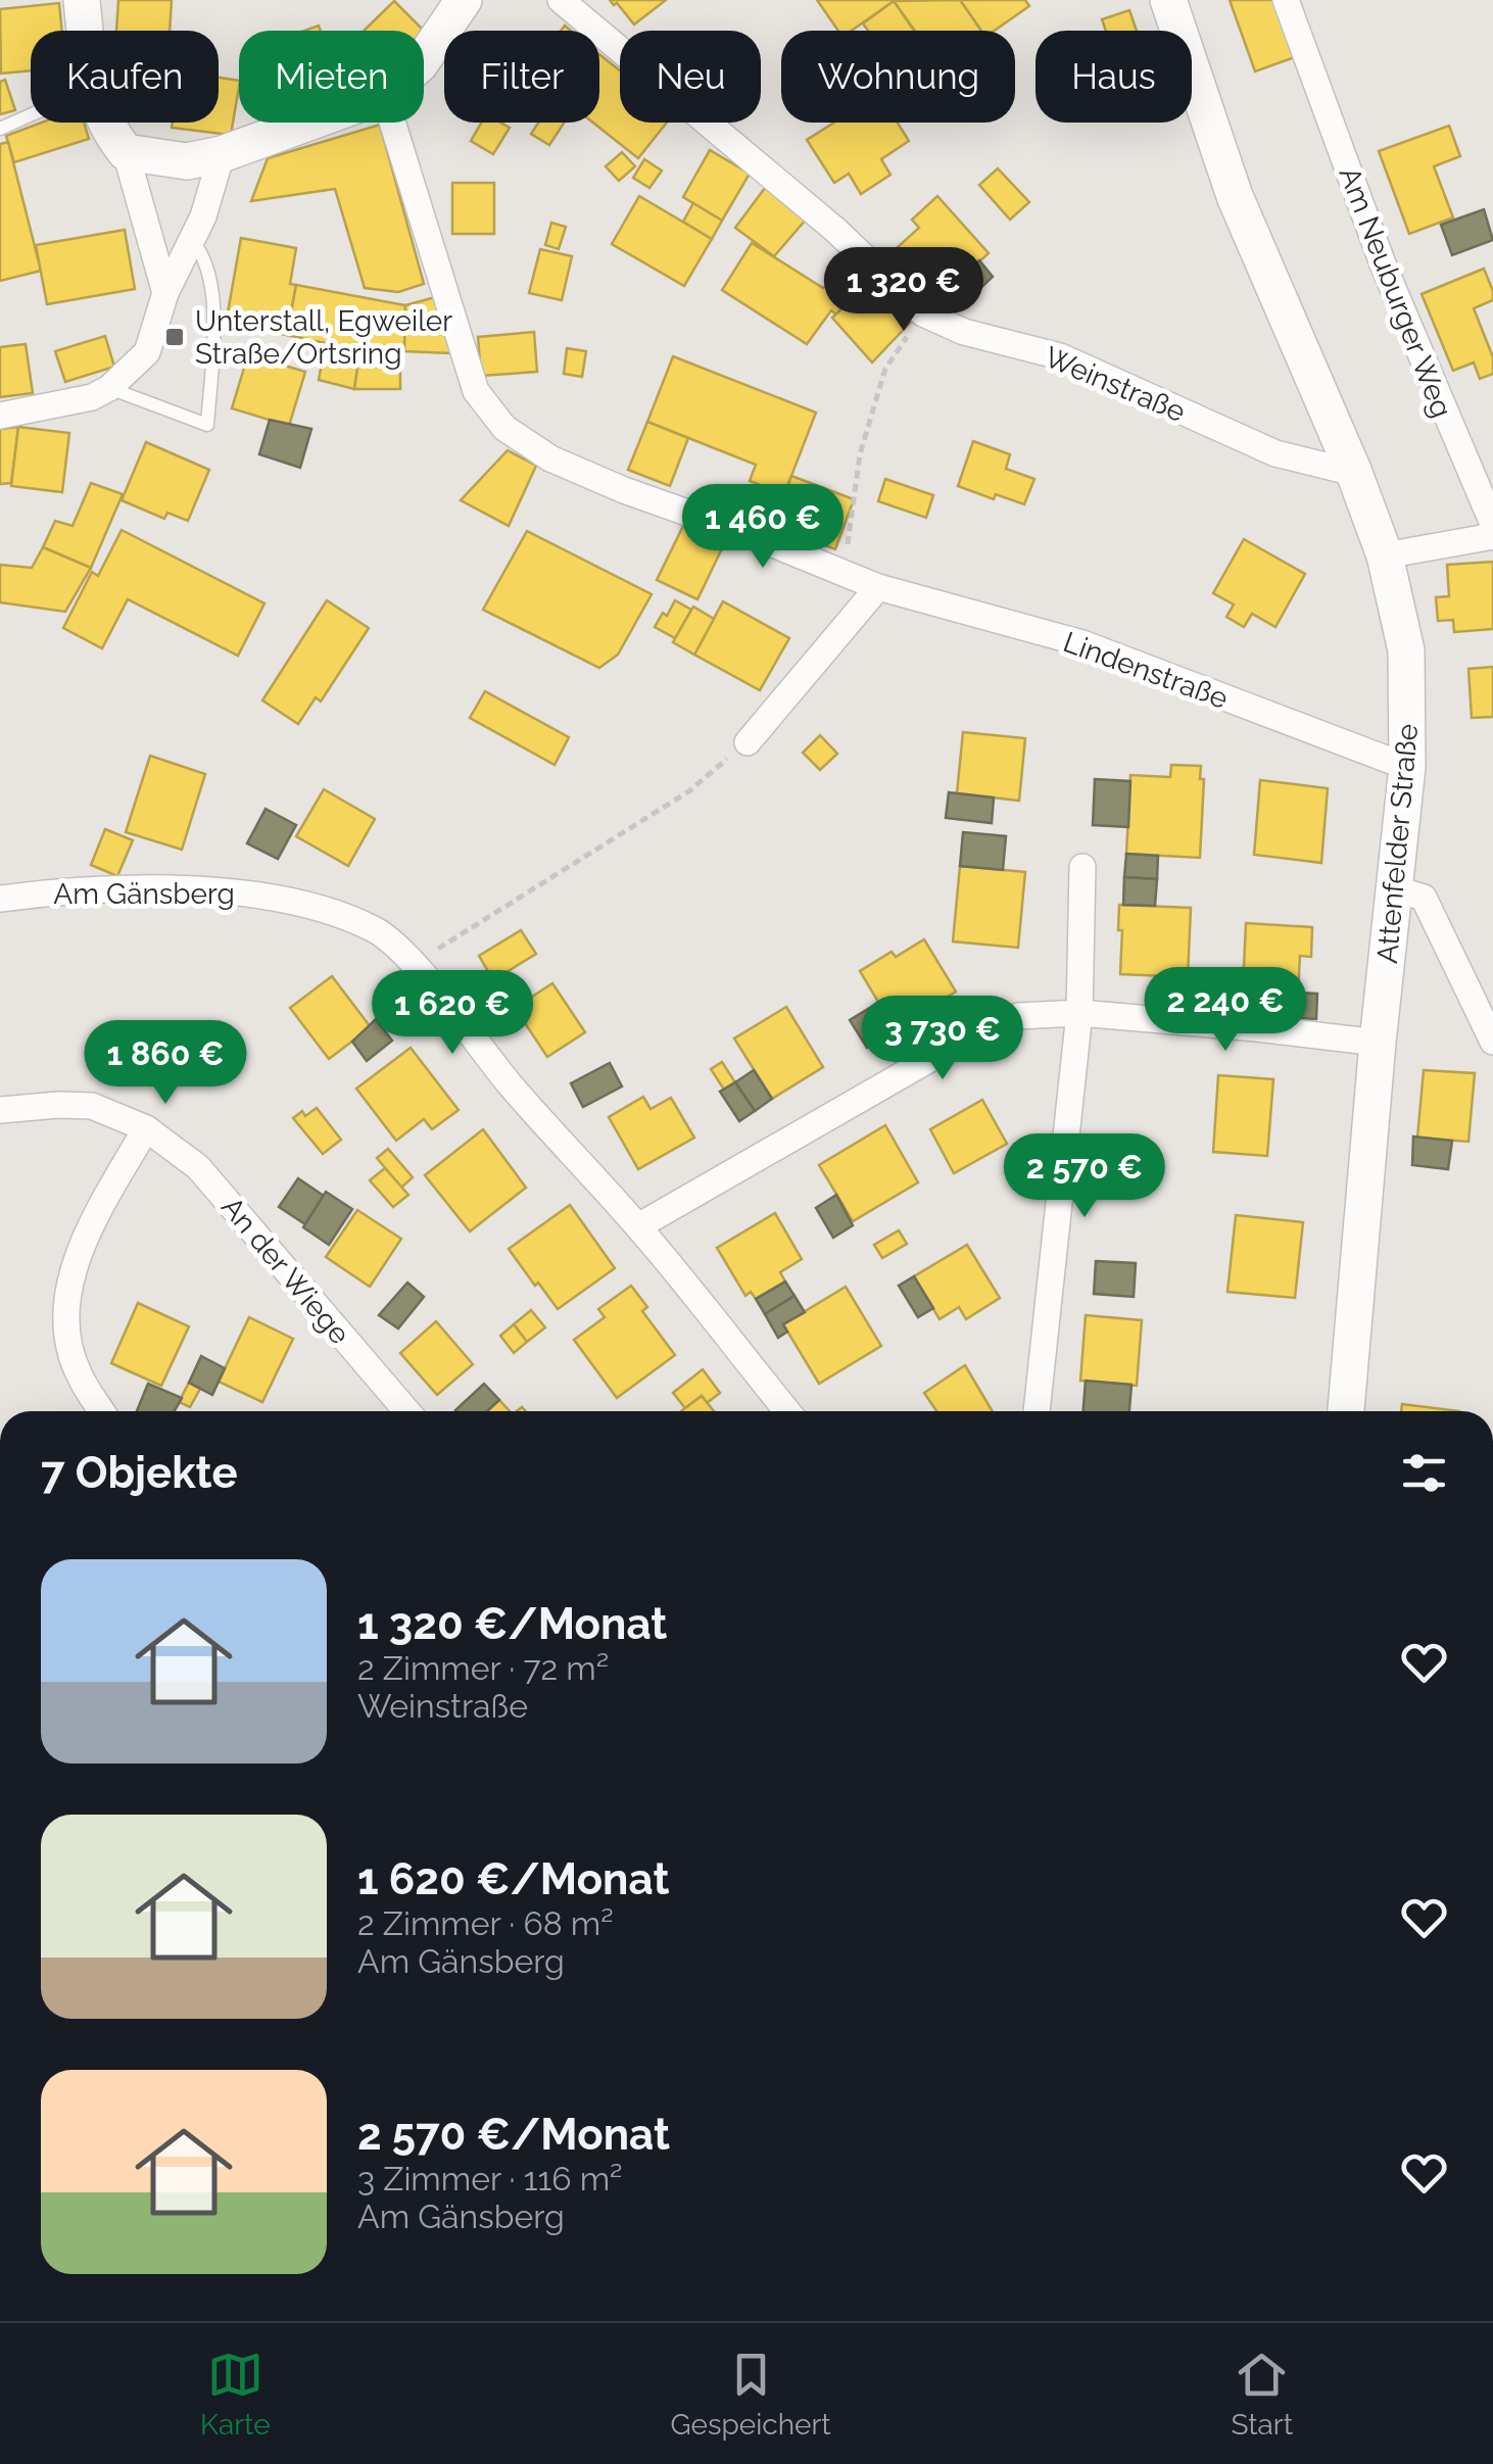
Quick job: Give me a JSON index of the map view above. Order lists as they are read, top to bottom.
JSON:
{
  "streets": {
    "street": [
      "Am Neuburger Weg",
      "Weinstraße",
      "Lindenstraße",
      "Attenfelder Straße",
      "Am Gänsberg",
      "An der Wiege"
    ]
  },
  "crossings": [
    ["Weinstraße", "Attenfelder Straße"],
    ["Lindenstraße", "Attenfelder Straße"]
  ],
  "places": {
    "transit": ["Unterstall, Egweiler Straße/Ortsring"]
  },
  "page": {
    "chip": [
      "Kaufen",
      "Mieten",
      "Filter",
      "Neu",
      "Wohnung",
      "Haus"
    ],
    "price": [
      "1 320 €",
      "1 460 €",
      "2 240 €",
      "1 620 €",
      "3 730 €",
      "1 860 €",
      "2 570 €"
    ],
    "heading": "7 Objekte",
    "list": [
      {
        "name": "1 320 €/Monat",
        "note": "2 Zimmer · 72 m² · Weinstraße"
      },
      {
        "name": "1 620 €/Monat",
        "note": "2 Zimmer · 68 m² · Am Gänsberg"
      },
      {
        "name": "2 570 €/Monat",
        "note": "3 Zimmer · 116 m² · Am Gänsberg"
      }
    ],
    "tabs": ["Karte", "Gespeichert", "Start"]
  }
}
